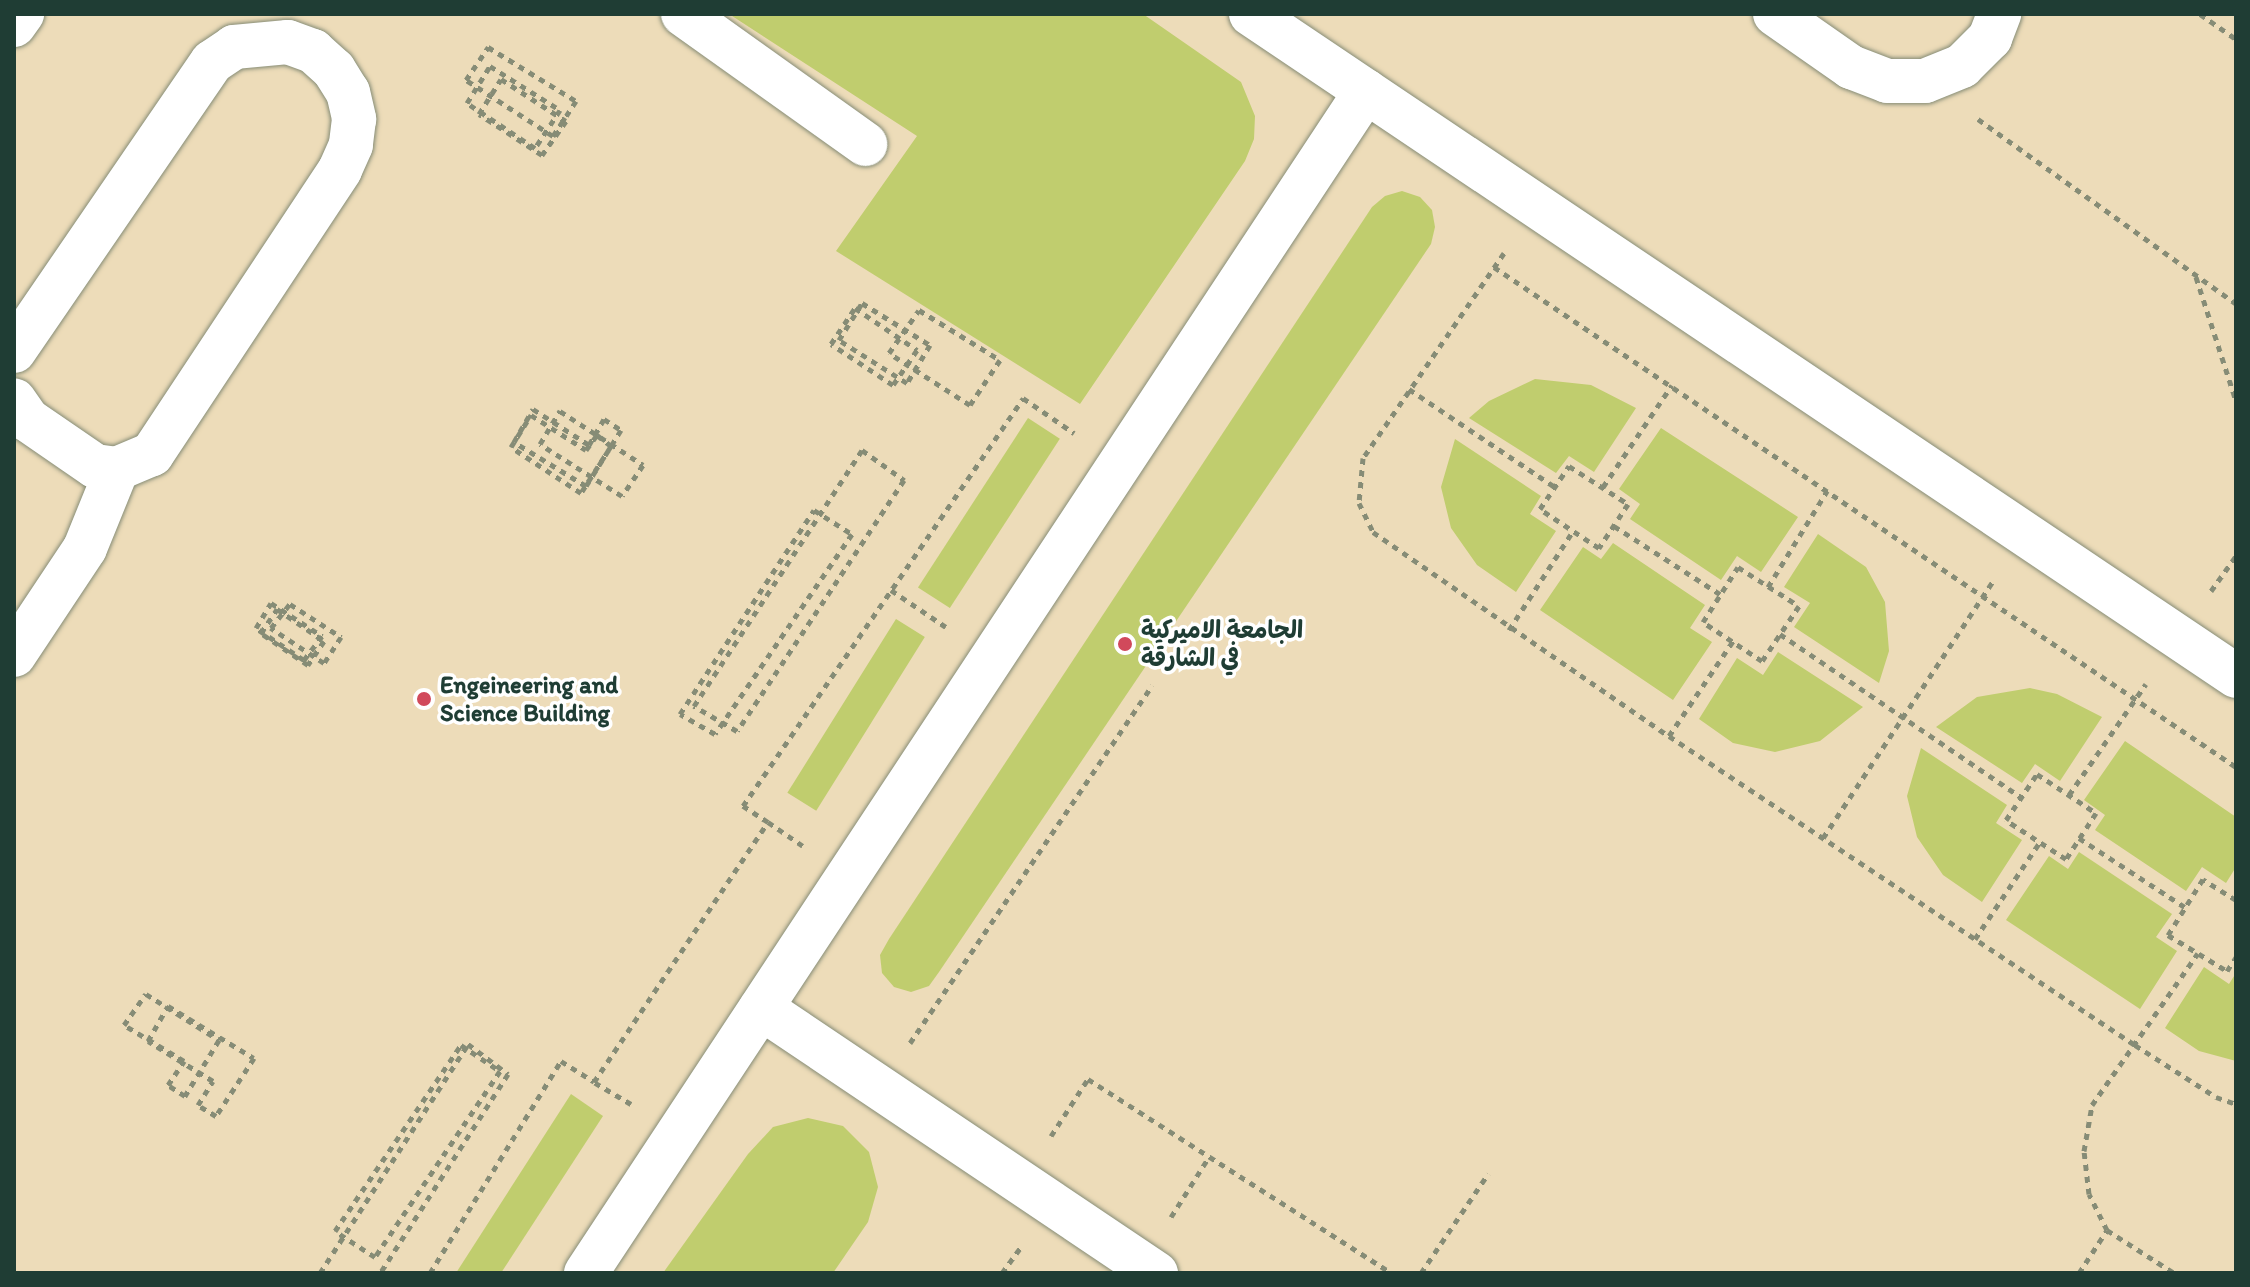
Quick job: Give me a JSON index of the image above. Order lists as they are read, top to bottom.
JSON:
{
  "places": ["الجامعة الاميركية في الشارقة", "Engeineering and Science Building"]
}
